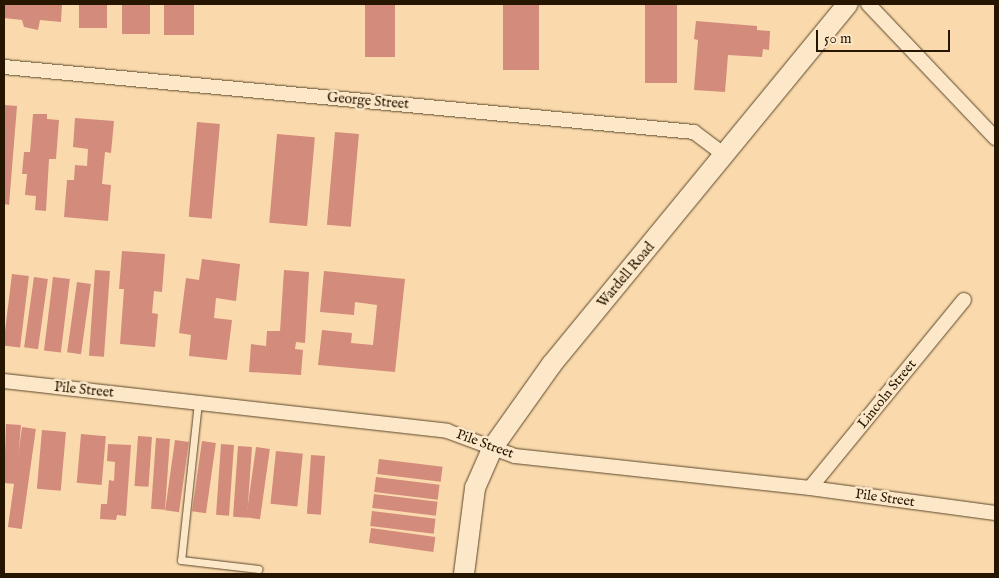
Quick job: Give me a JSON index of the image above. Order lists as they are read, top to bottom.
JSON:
{
  "streets": {
    "street": [
      "George Street",
      "Wardell Road",
      "Pile Street",
      "Lincoln Street"
    ]
  },
  "crossings": [
    ["George Street", "Wardell Road"],
    ["Wardell Road", "Pile Street"],
    ["Pile Street", "Lincoln Street"]
  ],
  "scale_bar": "50 m"
}
